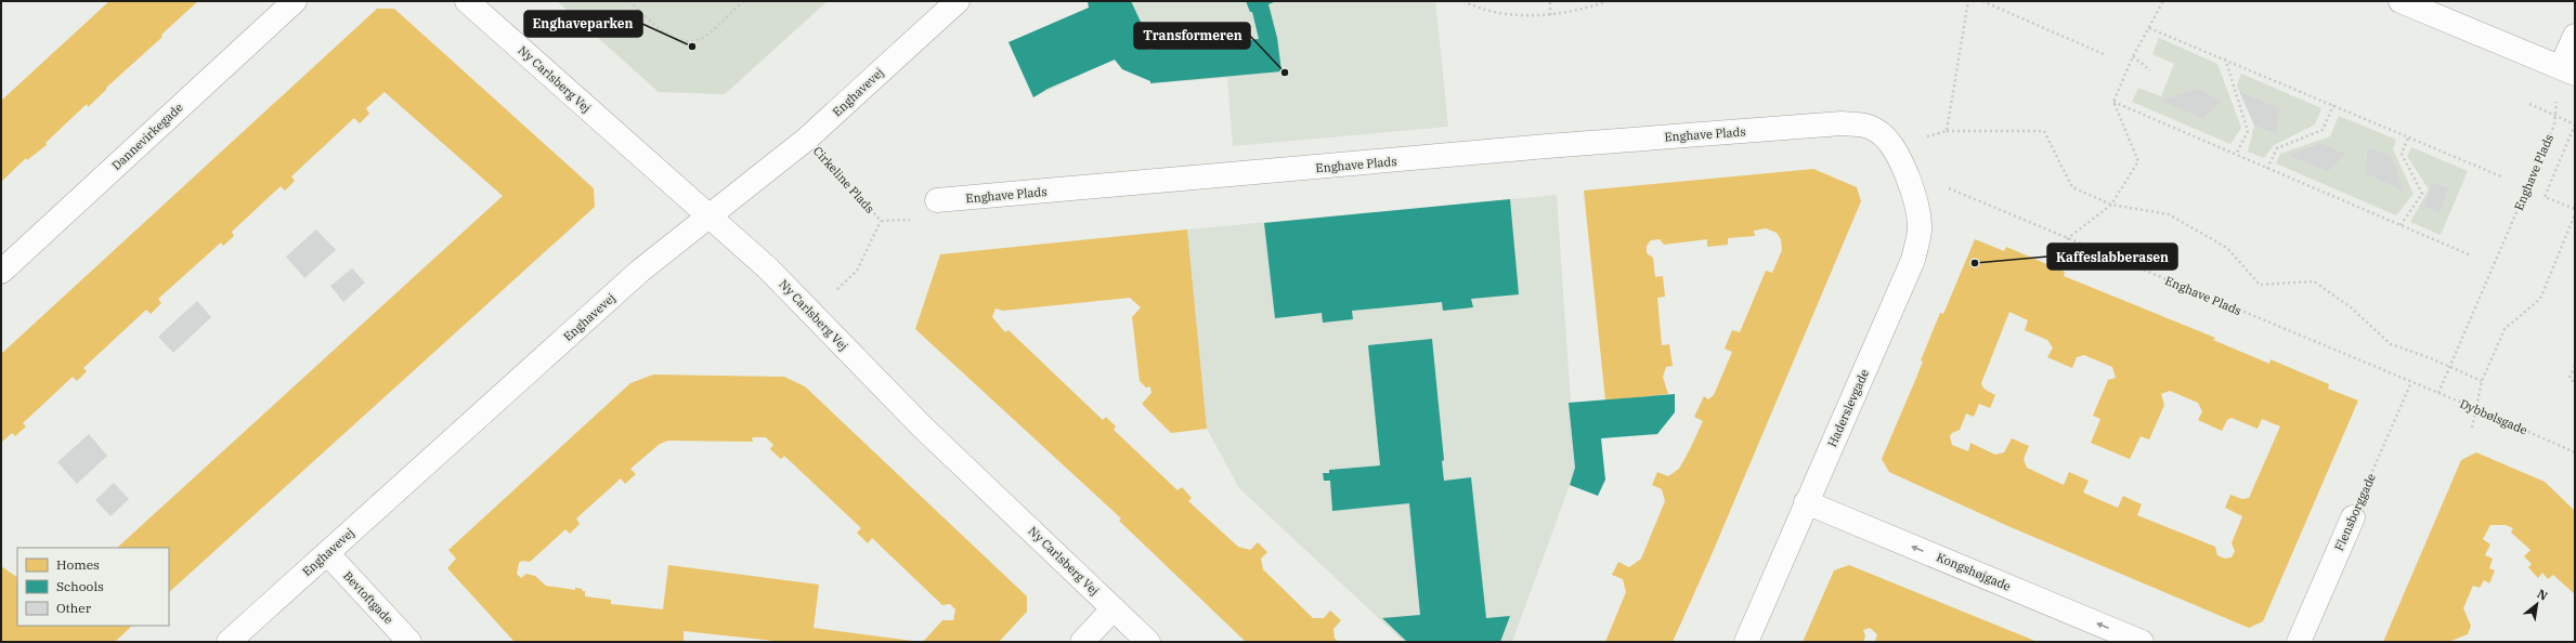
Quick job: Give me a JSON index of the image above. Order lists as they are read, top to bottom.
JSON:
{
  "streets": {
    "street": [
      "Ny Carlsberg Vej",
      "Enghavevej",
      "Enghave Plads",
      "Dannevirkegade",
      "Haderslevgade",
      "Flensborggade",
      "Kongshøjgade",
      "Bevtoftgade"
    ],
    "path": ["Cirkeline Plads", "Dybbølsgade"]
  },
  "crossings": [
    ["Ny Carlsberg Vej", "Enghavevej"],
    ["Ny Carlsberg Vej", "Cirkeline Plads"],
    ["Enghavevej", "Cirkeline Plads"],
    ["Enghavevej", "Bevtoftgade"],
    ["Enghave Plads", "Cirkeline Plads"],
    ["Enghave Plads", "Haderslevgade"],
    ["Enghave Plads", "Dybbølsgade"],
    ["Enghave Plads", "Flensborggade"],
    ["Haderslevgade", "Kongshøjgade"],
    ["Dybbølsgade", "Flensborggade"]
  ],
  "one_way": ["Kongshøjgade"],
  "places": ["Enghaveparken", "Transformeren", "Kaffeslabberasen"],
  "legend": ["Homes", "Schools", "Other"],
  "north": "top right"
}
